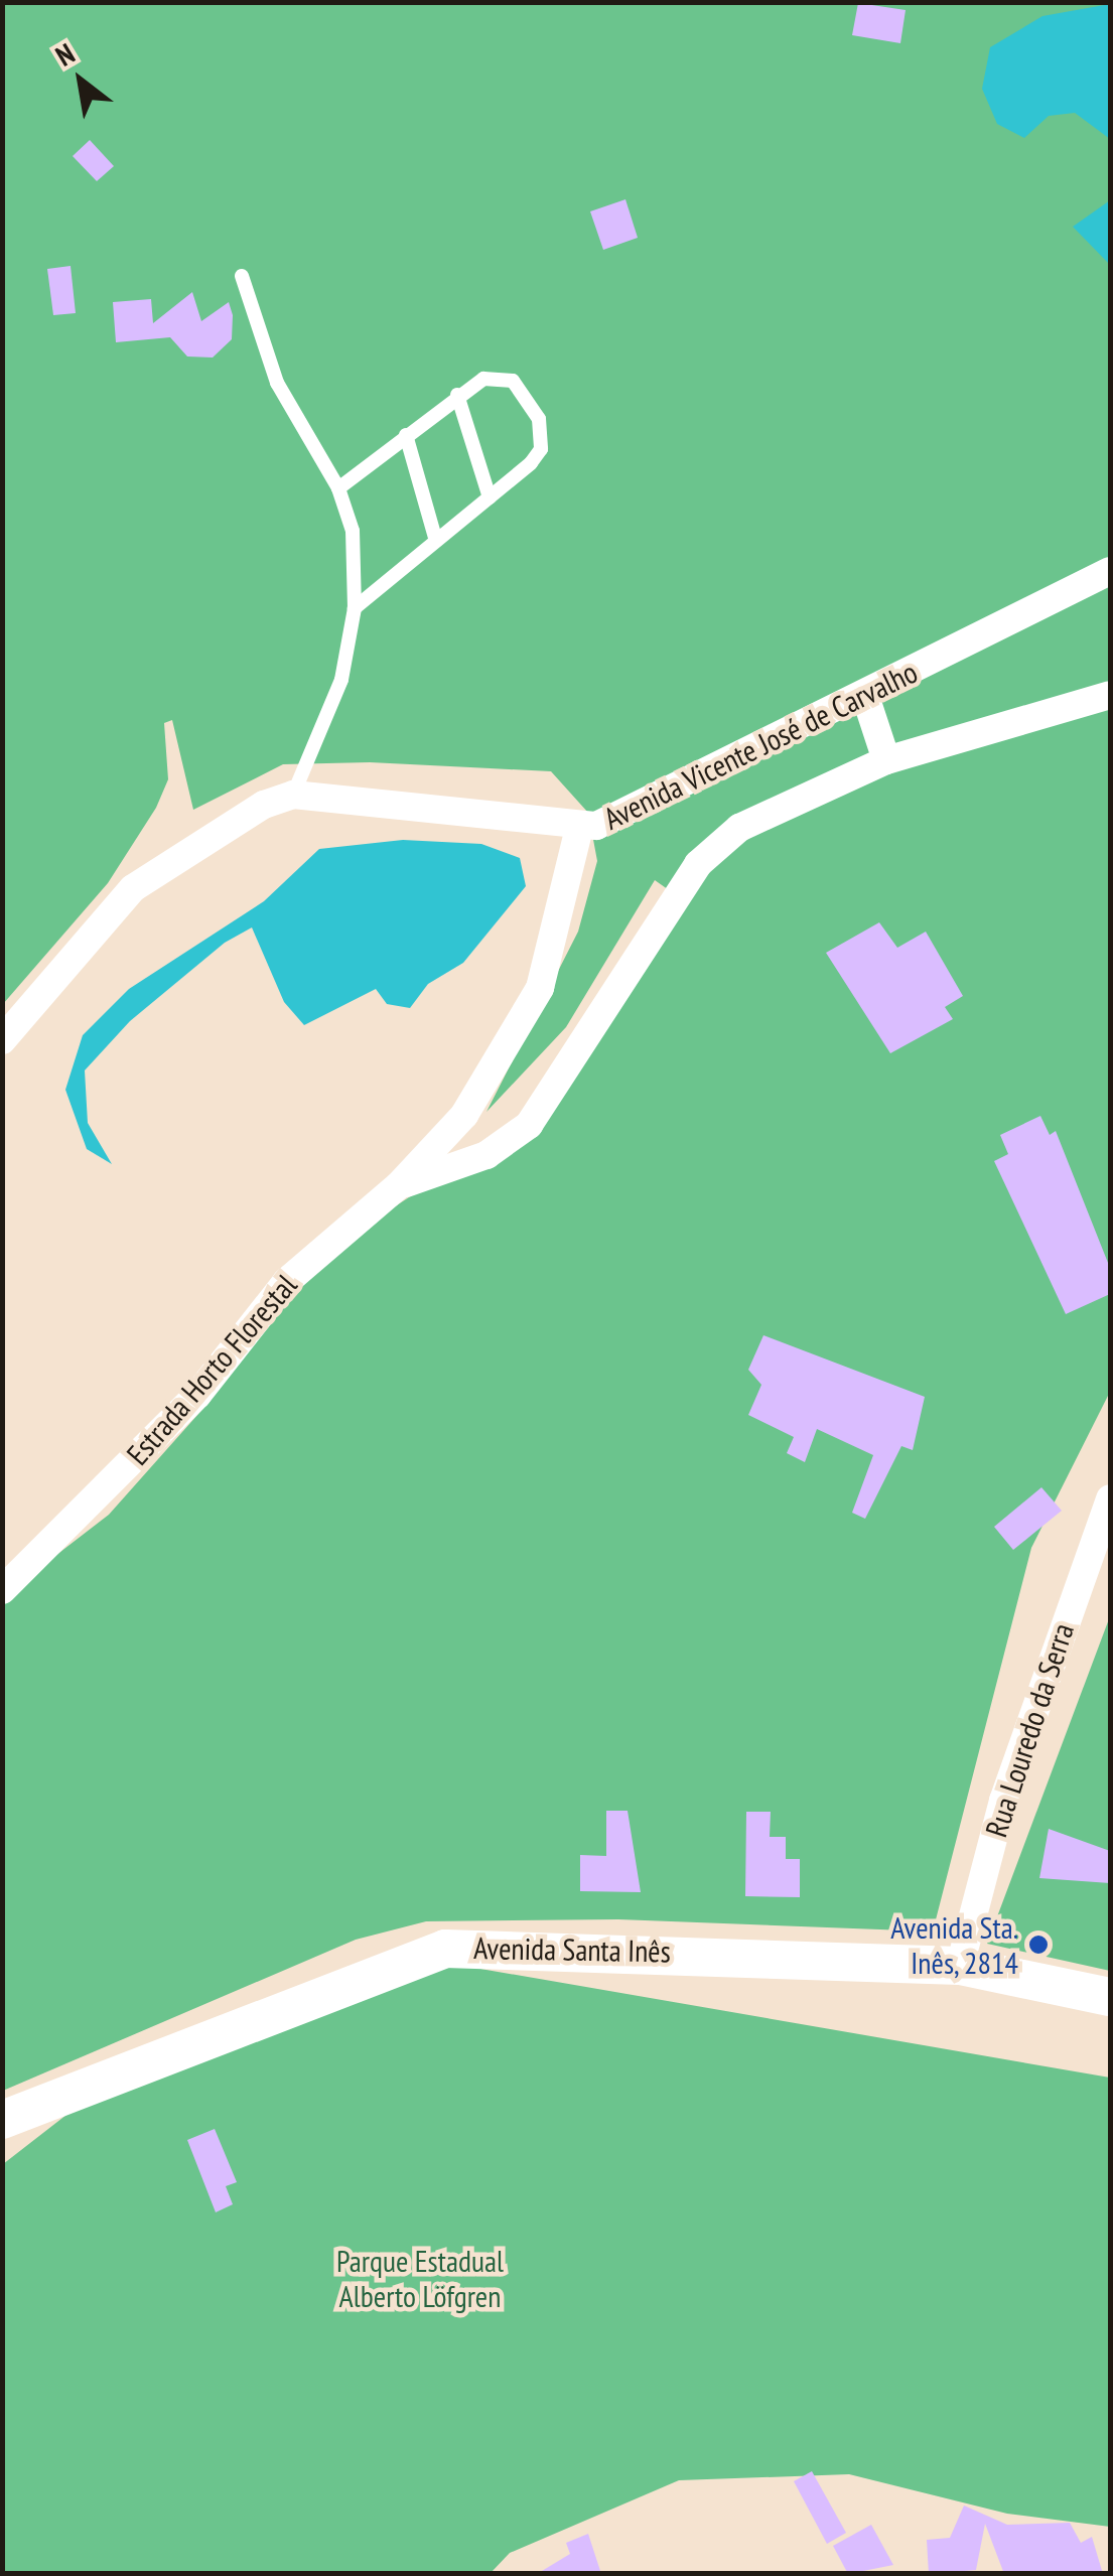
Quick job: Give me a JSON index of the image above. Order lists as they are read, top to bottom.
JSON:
{
  "streets": {
    "main road": ["Avenida Santa Inês"],
    "street": ["Avenida Vicente José de Carvalho", "Estrada Horto Florestal", "Rua Louredo da Serra"]
  },
  "crossings": [
    ["Avenida Vicente José de Carvalho", "Estrada Horto Florestal"],
    ["Rua Louredo da Serra", "Avenida Santa Inês"]
  ],
  "parks": ["Parque Estadual Alberto Löfgren"],
  "places": ["Avenida Sta. Inês, 2814"],
  "north": "top left"
}
